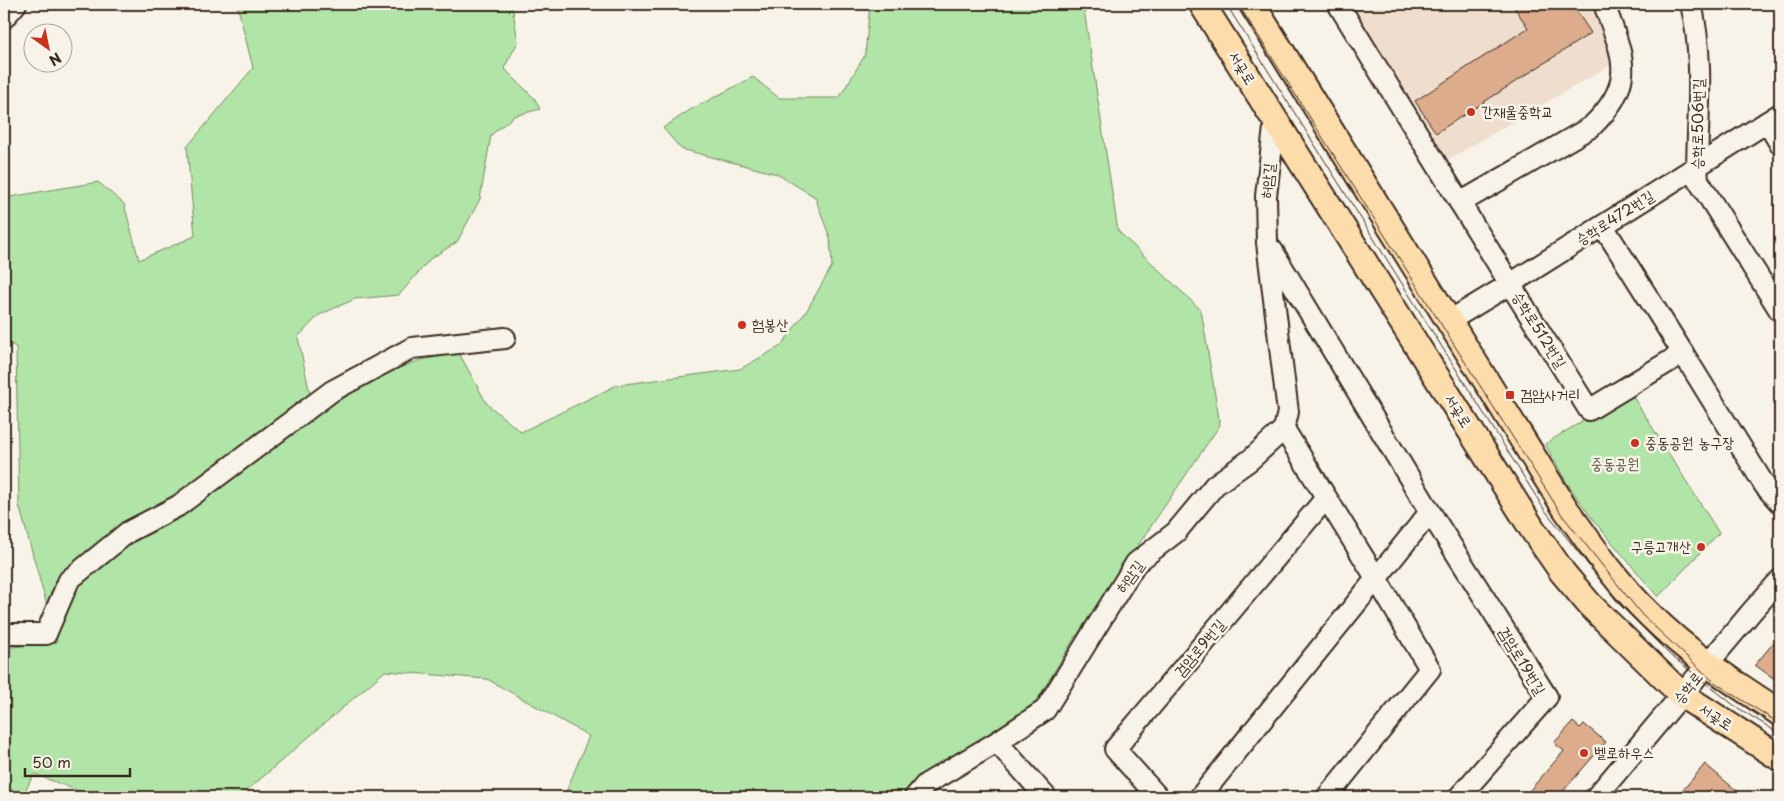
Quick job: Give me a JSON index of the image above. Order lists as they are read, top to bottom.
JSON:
{
  "streets": {
    "main road": ["서곶로"],
    "street": [
      "승학로506번길",
      "허암길",
      "승학로472번길",
      "승학로512번길",
      "검암로9번길",
      "검암로19번길",
      "승학로"
    ]
  },
  "crossings": [
    ["서곶로", "허암길"],
    ["서곶로", "승학로472번길"],
    ["서곶로", "승학로"],
    ["승학로506번길", "승학로472번길"],
    ["허암길", "검암로19번길"],
    ["승학로472번길", "승학로512번길"]
  ],
  "parks": ["중동공원"],
  "places": {
    "other": [
      "간재울중학교",
      "험봉산",
      "중동공원 농구장",
      "구릉고개산",
      "벨로하우스"
    ],
    "transit": ["검암사거리"]
  },
  "scale_bar": "50 m",
  "north": "bottom right"
}
